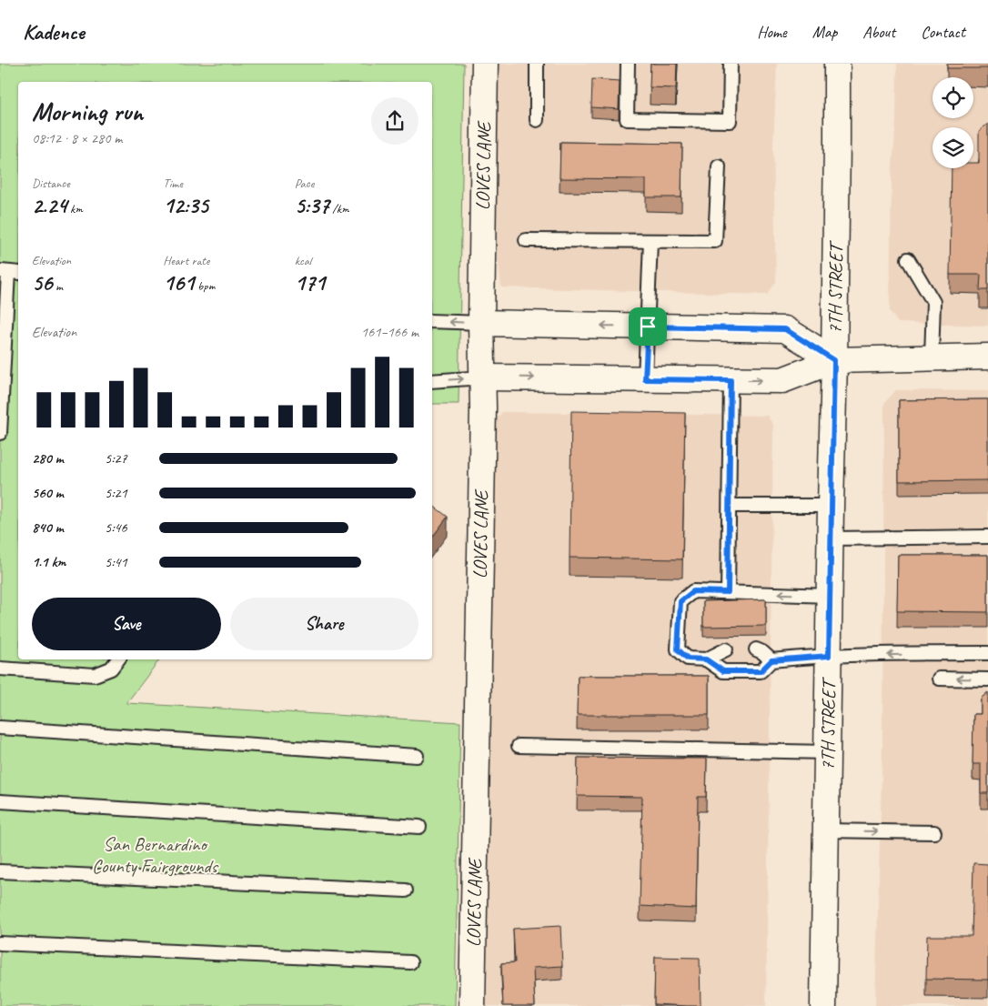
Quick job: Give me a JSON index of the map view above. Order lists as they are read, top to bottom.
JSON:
{
  "streets": {
    "street": ["LOVES LANE", "7TH STREET"]
  },
  "parks": ["San Bernardino County Fairgrounds"],
  "page": {
    "header": "Kadence",
    "nav": [
      "Home",
      "Map",
      "About",
      "Contact"
    ],
    "heading": ["Morning run", "08:12 · 8 × 280 m"],
    "stats": [
      ["Distance", "2.24 km"],
      ["Time", "12:35"],
      ["Pace", "5:37 /km"],
      ["Elevation", "56 m"],
      ["Heart rate", "161 bpm"],
      ["kcal", "171"]
    ],
    "chart": ["Elevation", "161–166 m"],
    "list": [
      {
        "name": "280 m",
        "note": "5:27"
      },
      {
        "name": "560 m",
        "note": "5:21"
      },
      {
        "name": "840 m",
        "note": "5:46"
      },
      {
        "name": "1.1 km",
        "note": "5:41"
      }
    ],
    "buttons": ["Save", "Share"]
  }
}
